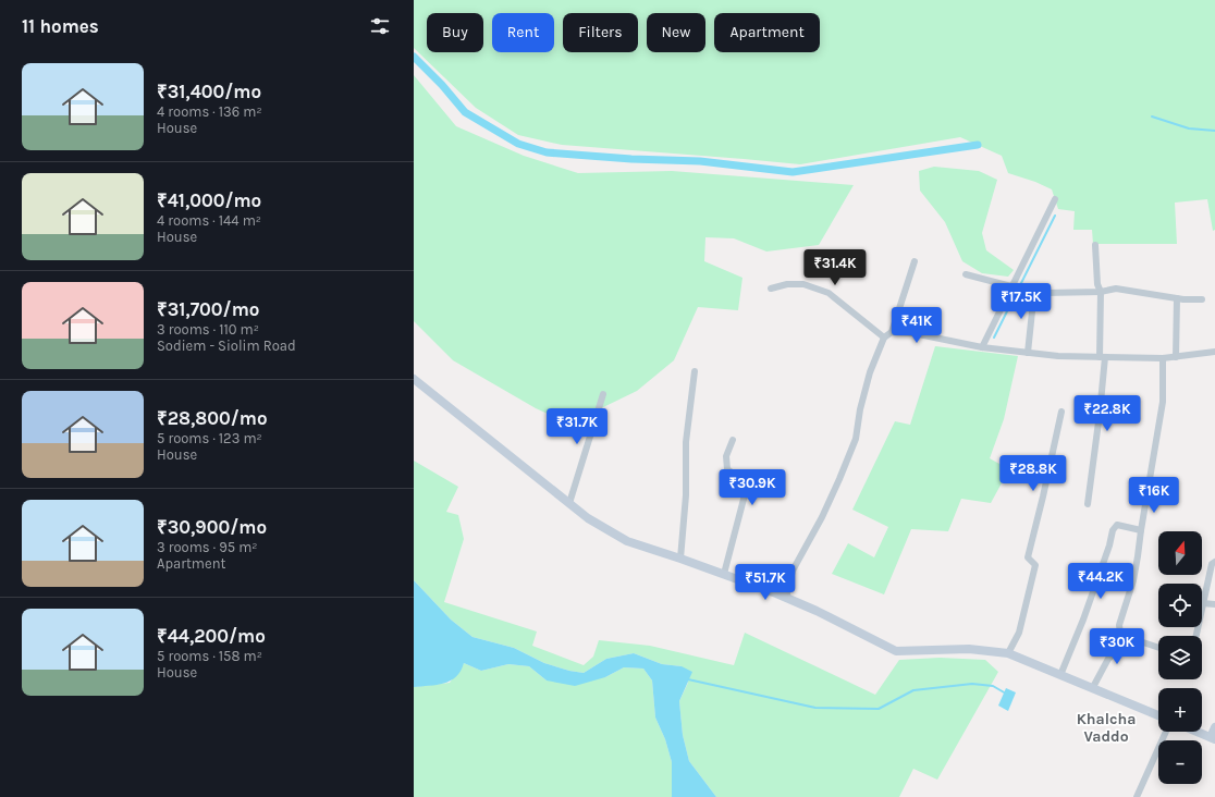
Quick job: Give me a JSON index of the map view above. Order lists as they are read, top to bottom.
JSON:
{
  "districts": ["Khalcha Vaddo"],
  "north": "top",
  "page": {
    "heading": "11 homes",
    "chip": [
      "Buy",
      "Rent",
      "Filters",
      "New",
      "Apartment"
    ],
    "list": [
      {
        "name": "₹31,400/mo",
        "note": "4 rooms · 136 m² · House"
      },
      {
        "name": "₹41,000/mo",
        "note": "4 rooms · 144 m² · House"
      },
      {
        "name": "₹31,700/mo",
        "note": "3 rooms · 110 m² · Sodiem - Siolim Road"
      },
      {
        "name": "₹28,800/mo",
        "note": "5 rooms · 123 m² · House"
      },
      {
        "name": "₹30,900/mo",
        "note": "3 rooms · 95 m² · Apartment"
      },
      {
        "name": "₹44,200/mo",
        "note": "5 rooms · 158 m² · House"
      }
    ],
    "price": [
      "₹31.4K",
      "₹17.5K",
      "₹41K",
      "₹22.8K",
      "₹31.7K",
      "₹28.8K",
      "₹30.9K",
      "₹16K",
      "₹44.2K",
      "₹51.7K",
      "₹30K"
    ],
    "map_buttons": ["+", "−"]
  }
}
